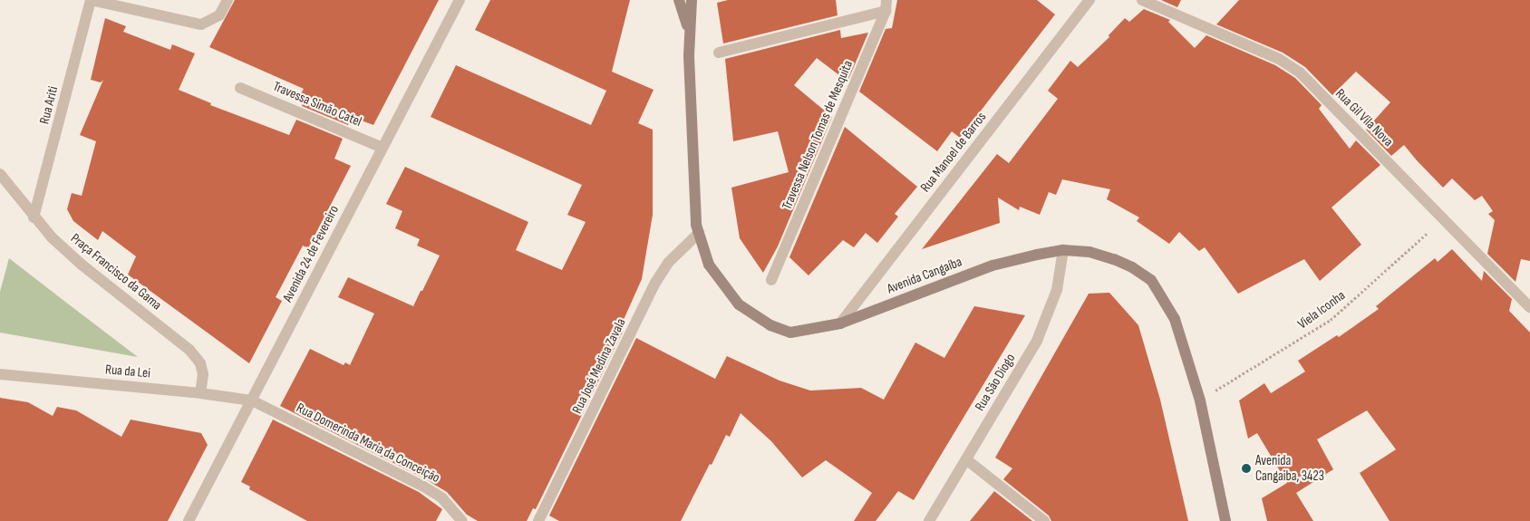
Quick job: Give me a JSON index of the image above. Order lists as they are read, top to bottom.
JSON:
{
  "streets": {
    "main road": ["Avenida Cangaíba"],
    "street": [
      "Travessa Simão Catel",
      "Rua Ariti",
      "Rua Gil Vila Nova",
      "Travessa Nelson Tomas de Mesquita",
      "Rua Manoel de Barros",
      "Avenida 24 de Fevereiro",
      "Praça Francisco da Gama",
      "Rua José Medina Zavala",
      "Rua da Lei",
      "Rua São Diogo",
      "Rua Domerinda Maria da Conceição"
    ],
    "path": ["Viela Iconha"]
  },
  "crossings": [
    ["Travessa Simão Catel", "Avenida 24 de Fevereiro"],
    ["Rua Ariti", "Praça Francisco da Gama"],
    ["Rua Gil Vila Nova", "Viela Iconha"],
    ["Rua Manoel de Barros", "Avenida Cangaíba"],
    ["Avenida 24 de Fevereiro", "Rua da Lei"],
    ["Avenida 24 de Fevereiro", "Rua Domerinda Maria da Conceição"],
    ["Praça Francisco da Gama", "Rua da Lei"],
    ["Avenida Cangaíba", "Viela Iconha"],
    ["Avenida Cangaíba", "Rua José Medina Zavala"],
    ["Avenida Cangaíba", "Rua São Diogo"],
    ["Rua da Lei", "Rua Domerinda Maria da Conceição"]
  ],
  "places": ["Avenida Cangaiba, 3423"]
}
